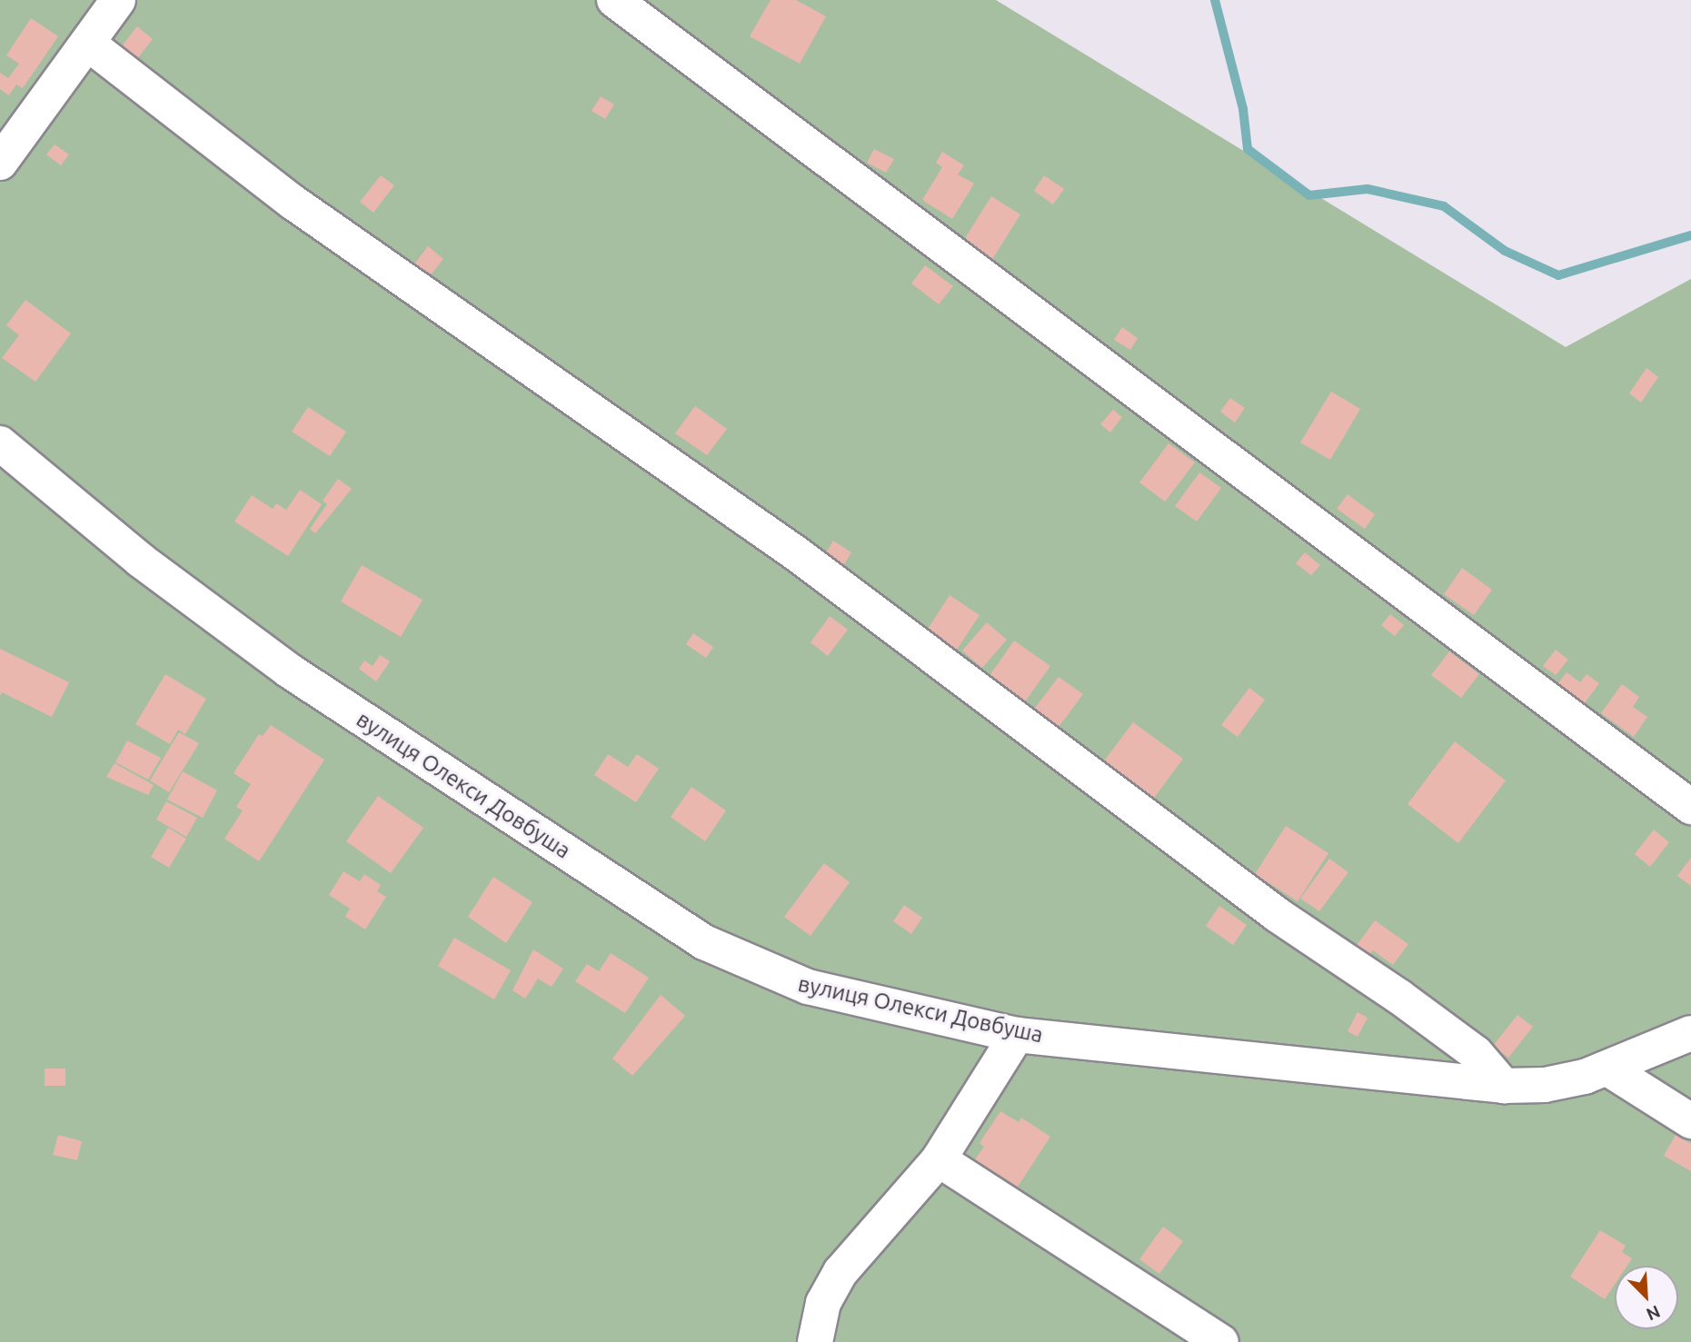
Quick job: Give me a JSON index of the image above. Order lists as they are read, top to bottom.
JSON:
{
  "streets": {
    "street": ["вулиця Олекси Довбуша"]
  },
  "north": "bottom right"
}
